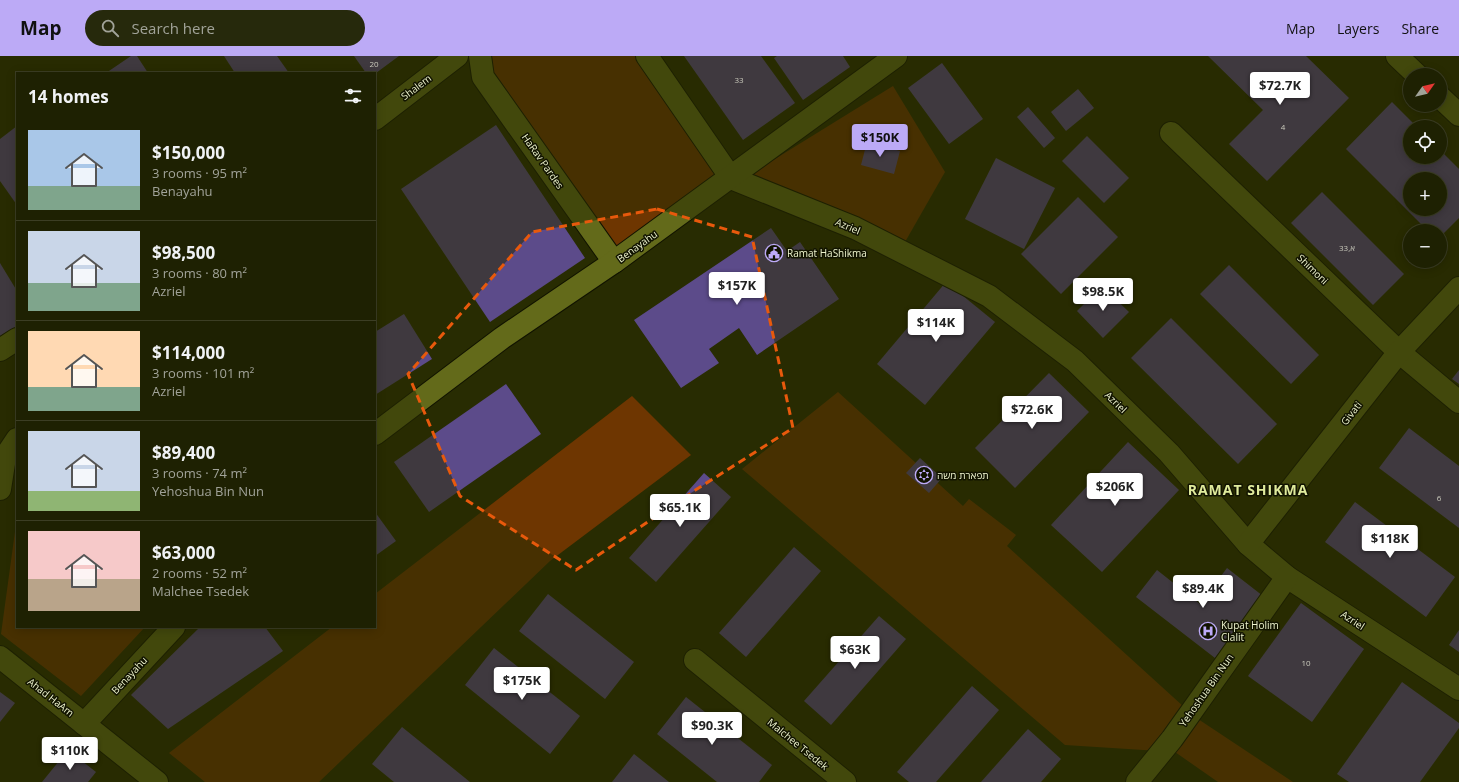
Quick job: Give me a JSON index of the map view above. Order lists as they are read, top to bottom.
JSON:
{
  "streets": {
    "street": [
      "Shalem",
      "HaRav Pardes",
      "Azriel",
      "Benayahu",
      "Shimoni",
      "Givati",
      "Yehoshua Bin Nun",
      "Ahad HaAm",
      "Malchee Tsedek"
    ]
  },
  "crossings": [
    ["HaRav Pardes", "Benayahu"],
    ["Azriel", "Benayahu"],
    ["Azriel", "Givati"],
    ["Azriel", "Yehoshua Bin Nun"],
    ["Benayahu", "Ahad HaAm"],
    ["Shimoni", "Givati"]
  ],
  "districts": ["RAMAT SHIKMA"],
  "places": {
    "public building": ["Ramat HaShikma"],
    "synagogue": ["תפארת משה"],
    "hospital": ["Kupat Holim Clalit"]
  },
  "house_numbers": [
    "20",
    "33",
    "4",
    "3א,3",
    "6",
    "10"
  ],
  "north": "top right",
  "page": {
    "header": "Map",
    "search": "Search here",
    "nav": ["Map", "Layers", "Share"],
    "map_buttons": ["+", "−"],
    "price": [
      "$72.7K",
      "$150K",
      "$157K",
      "$98.5K",
      "$114K",
      "$72.6K",
      "$206K",
      "$65.1K",
      "$118K",
      "$89.4K",
      "$63K",
      "$175K",
      "$90.3K",
      "$110K"
    ],
    "heading": "14 homes",
    "list": [
      {
        "name": "$150,000",
        "note": "3 rooms · 95 m² · Benayahu"
      },
      {
        "name": "$98,500",
        "note": "3 rooms · 80 m² · Azriel"
      },
      {
        "name": "$114,000",
        "note": "3 rooms · 101 m² · Azriel"
      },
      {
        "name": "$89,400",
        "note": "3 rooms · 74 m² · Yehoshua Bin Nun"
      },
      {
        "name": "$63,000",
        "note": "2 rooms · 52 m² · Malchee Tsedek"
      }
    ]
  }
}
